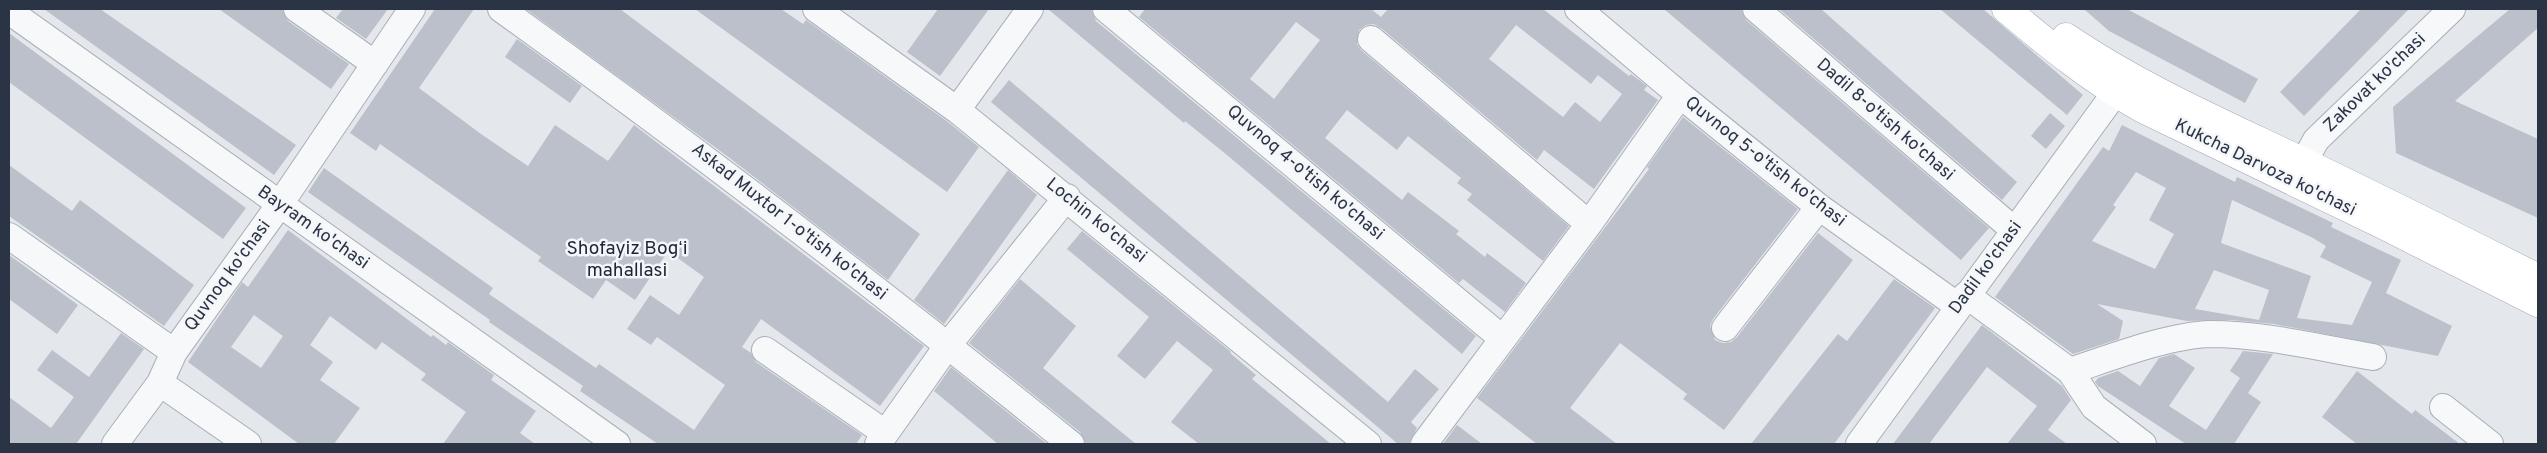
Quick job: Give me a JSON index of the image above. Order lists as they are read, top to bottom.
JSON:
{
  "streets": {
    "main road": ["Kukcha Darvoza ko'chasi"],
    "street": [
      "Zakovat ko'chasi",
      "Dadil 8-o'tish ko'chasi",
      "Quvnoq 5-o'tish ko'chasi",
      "Quvnoq 4-o'tish ko'chasi",
      "Lochin ko'chasi",
      "Askad Muxtor 1-o'tish ko'chasi",
      "Bayram ko'chasi",
      "Dadil ko'chasi",
      "Quvnoq ko'chasi"
    ]
  },
  "crossings": [
    ["Zakovat ko'chasi", "Kukcha Darvoza ko'chasi"],
    ["Dadil 8-o'tish ko'chasi", "Dadil ko'chasi"],
    ["Quvnoq 5-o'tish ko'chasi", "Dadil ko'chasi"],
    ["Kukcha Darvoza ko'chasi", "Dadil ko'chasi"],
    ["Bayram ko'chasi", "Quvnoq ko'chasi"]
  ],
  "districts": ["Shofayiz Bogʻi mahallasi"]
}
